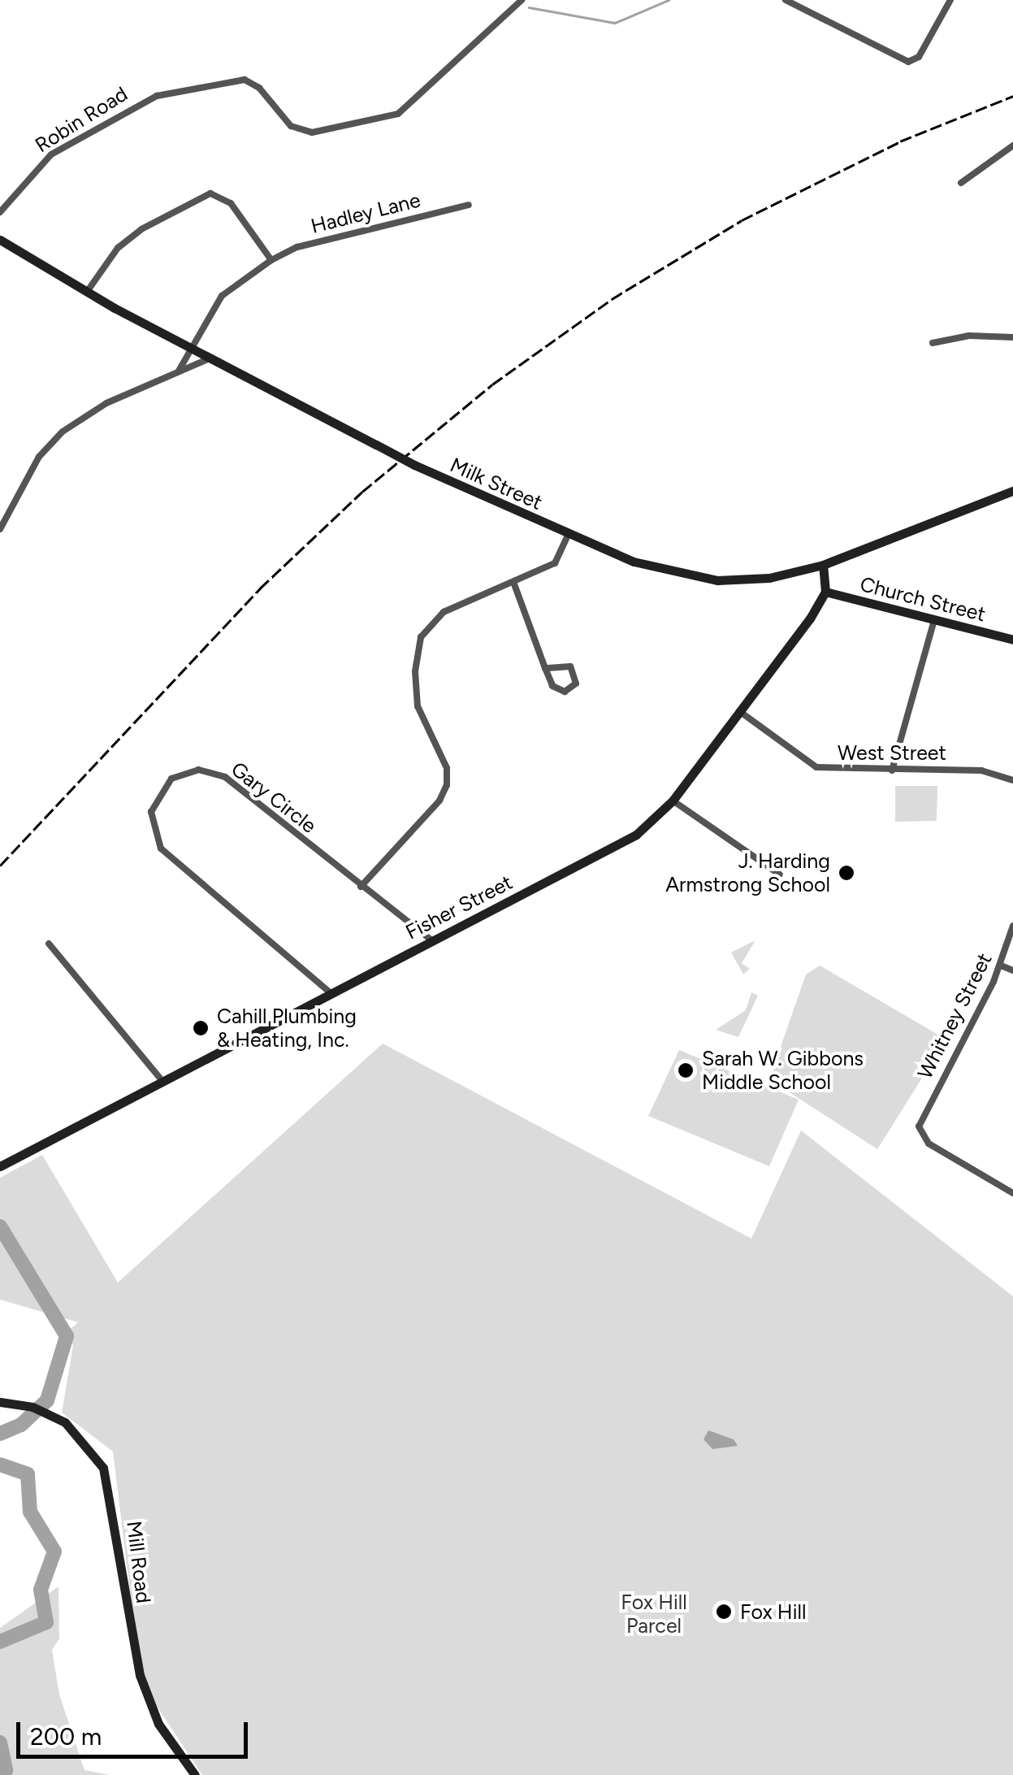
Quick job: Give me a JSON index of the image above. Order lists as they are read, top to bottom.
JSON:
{
  "streets": {
    "main road": [
      "Milk Street",
      "Church Street",
      "Fisher Street",
      "Mill Road"
    ],
    "street": [
      "Robin Road",
      "Hadley Lane",
      "West Street",
      "Gary Circle",
      "Whitney Street"
    ]
  },
  "crossings": [
    ["Hadley Lane", "Milk Street"],
    ["Church Street", "Fisher Street"],
    ["West Street", "Fisher Street"],
    ["Gary Circle", "Fisher Street"]
  ],
  "parks": ["Fox Hill Parcel"],
  "places": [
    "J. Harding Armstrong School",
    "Cahill Plumbing & Heating, Inc.",
    "Sarah W. Gibbons Middle School",
    "Fox Hill"
  ],
  "scale_bar": "200 m"
}
